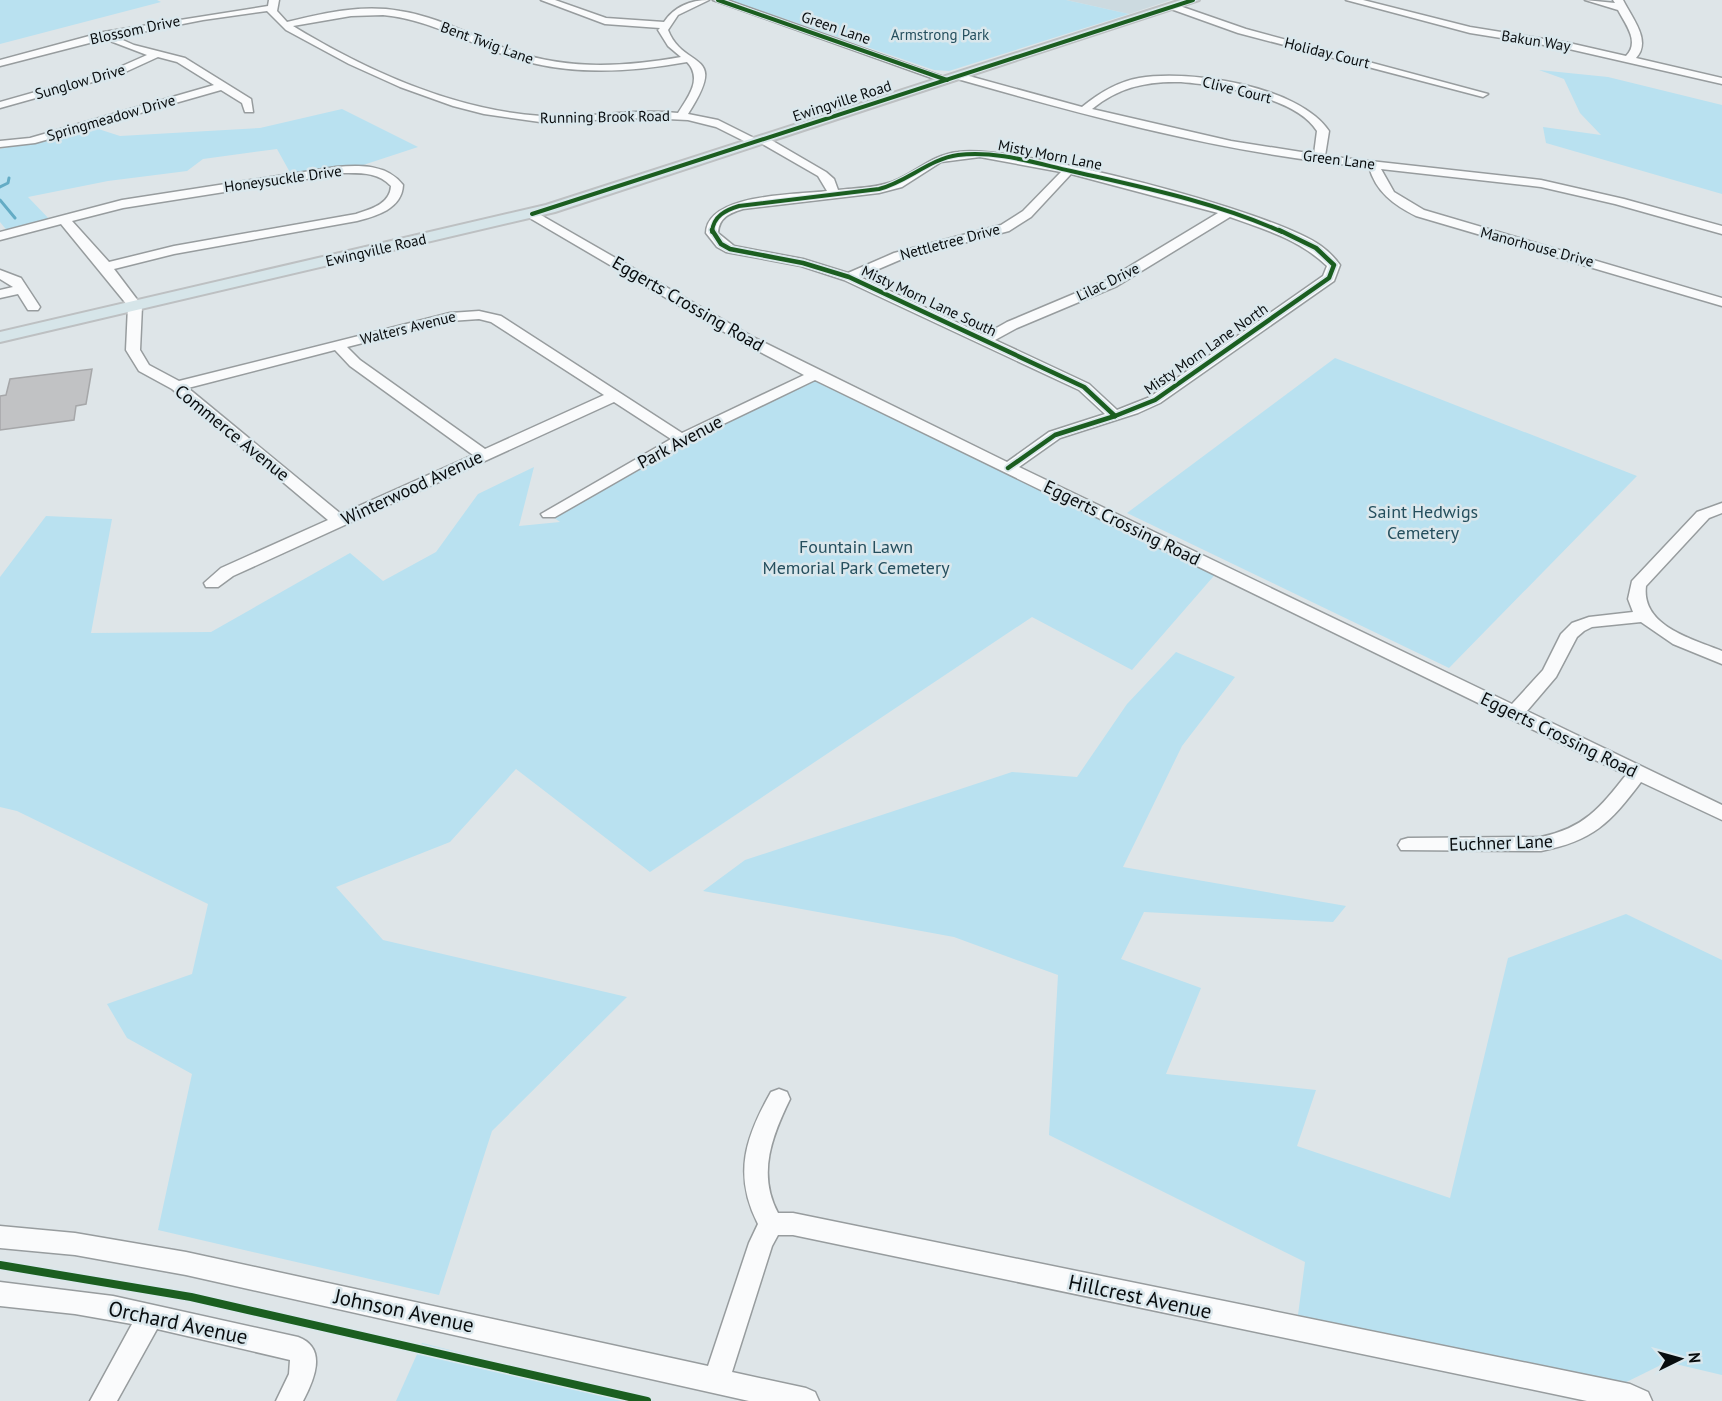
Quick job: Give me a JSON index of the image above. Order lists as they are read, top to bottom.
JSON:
{
  "streets": {
    "main road": ["Ewingville Road"],
    "street": [
      "Green Lane",
      "Blossom Drive",
      "Bakun Way",
      "Bent Twig Lane",
      "Holiday Court",
      "Sunglow Drive",
      "Clive Court",
      "Running Brook Road",
      "Springmeadow Drive",
      "Misty Morn Lane",
      "Honeysuckle Drive",
      "Nettletree Drive",
      "Manorhouse Drive",
      "Lilac Drive",
      "Misty Morn Lane South",
      "Eggerts Crossing Road",
      "Walters Avenue",
      "Misty Morn Lane North",
      "Commerce Avenue",
      "Park Avenue",
      "Winterwood Avenue",
      "Euchner Lane",
      "Hillcrest Avenue",
      "Johnson Avenue",
      "Orchard Avenue"
    ]
  },
  "crossings": [
    ["Green Lane", "Clive Court"],
    ["Green Lane", "Ewingville Road"],
    ["Green Lane", "Manorhouse Drive"],
    ["Blossom Drive", "Running Brook Road"],
    ["Bent Twig Lane", "Running Brook Road"],
    ["Holiday Court", "Ewingville Road"],
    ["Ewingville Road", "Running Brook Road"],
    ["Ewingville Road", "Eggerts Crossing Road"],
    ["Ewingville Road", "Commerce Avenue"],
    ["Running Brook Road", "Misty Morn Lane"],
    ["Misty Morn Lane", "Nettletree Drive"],
    ["Misty Morn Lane", "Lilac Drive"],
    ["Misty Morn Lane", "Misty Morn Lane South"],
    ["Misty Morn Lane", "Misty Morn Lane North"],
    ["Nettletree Drive", "Misty Morn Lane South"],
    ["Lilac Drive", "Misty Morn Lane South"],
    ["Misty Morn Lane South", "Misty Morn Lane North"],
    ["Eggerts Crossing Road", "Misty Morn Lane North"],
    ["Eggerts Crossing Road", "Park Avenue"],
    ["Eggerts Crossing Road", "Euchner Lane"],
    ["Walters Avenue", "Commerce Avenue"],
    ["Walters Avenue", "Park Avenue"],
    ["Walters Avenue", "Winterwood Avenue"],
    ["Commerce Avenue", "Winterwood Avenue"]
  ],
  "parks": ["Armstrong Park", "Saint Hedwigs Cemetery", "Fountain Lawn Memorial Park Cemetery"],
  "north": "right"
}
